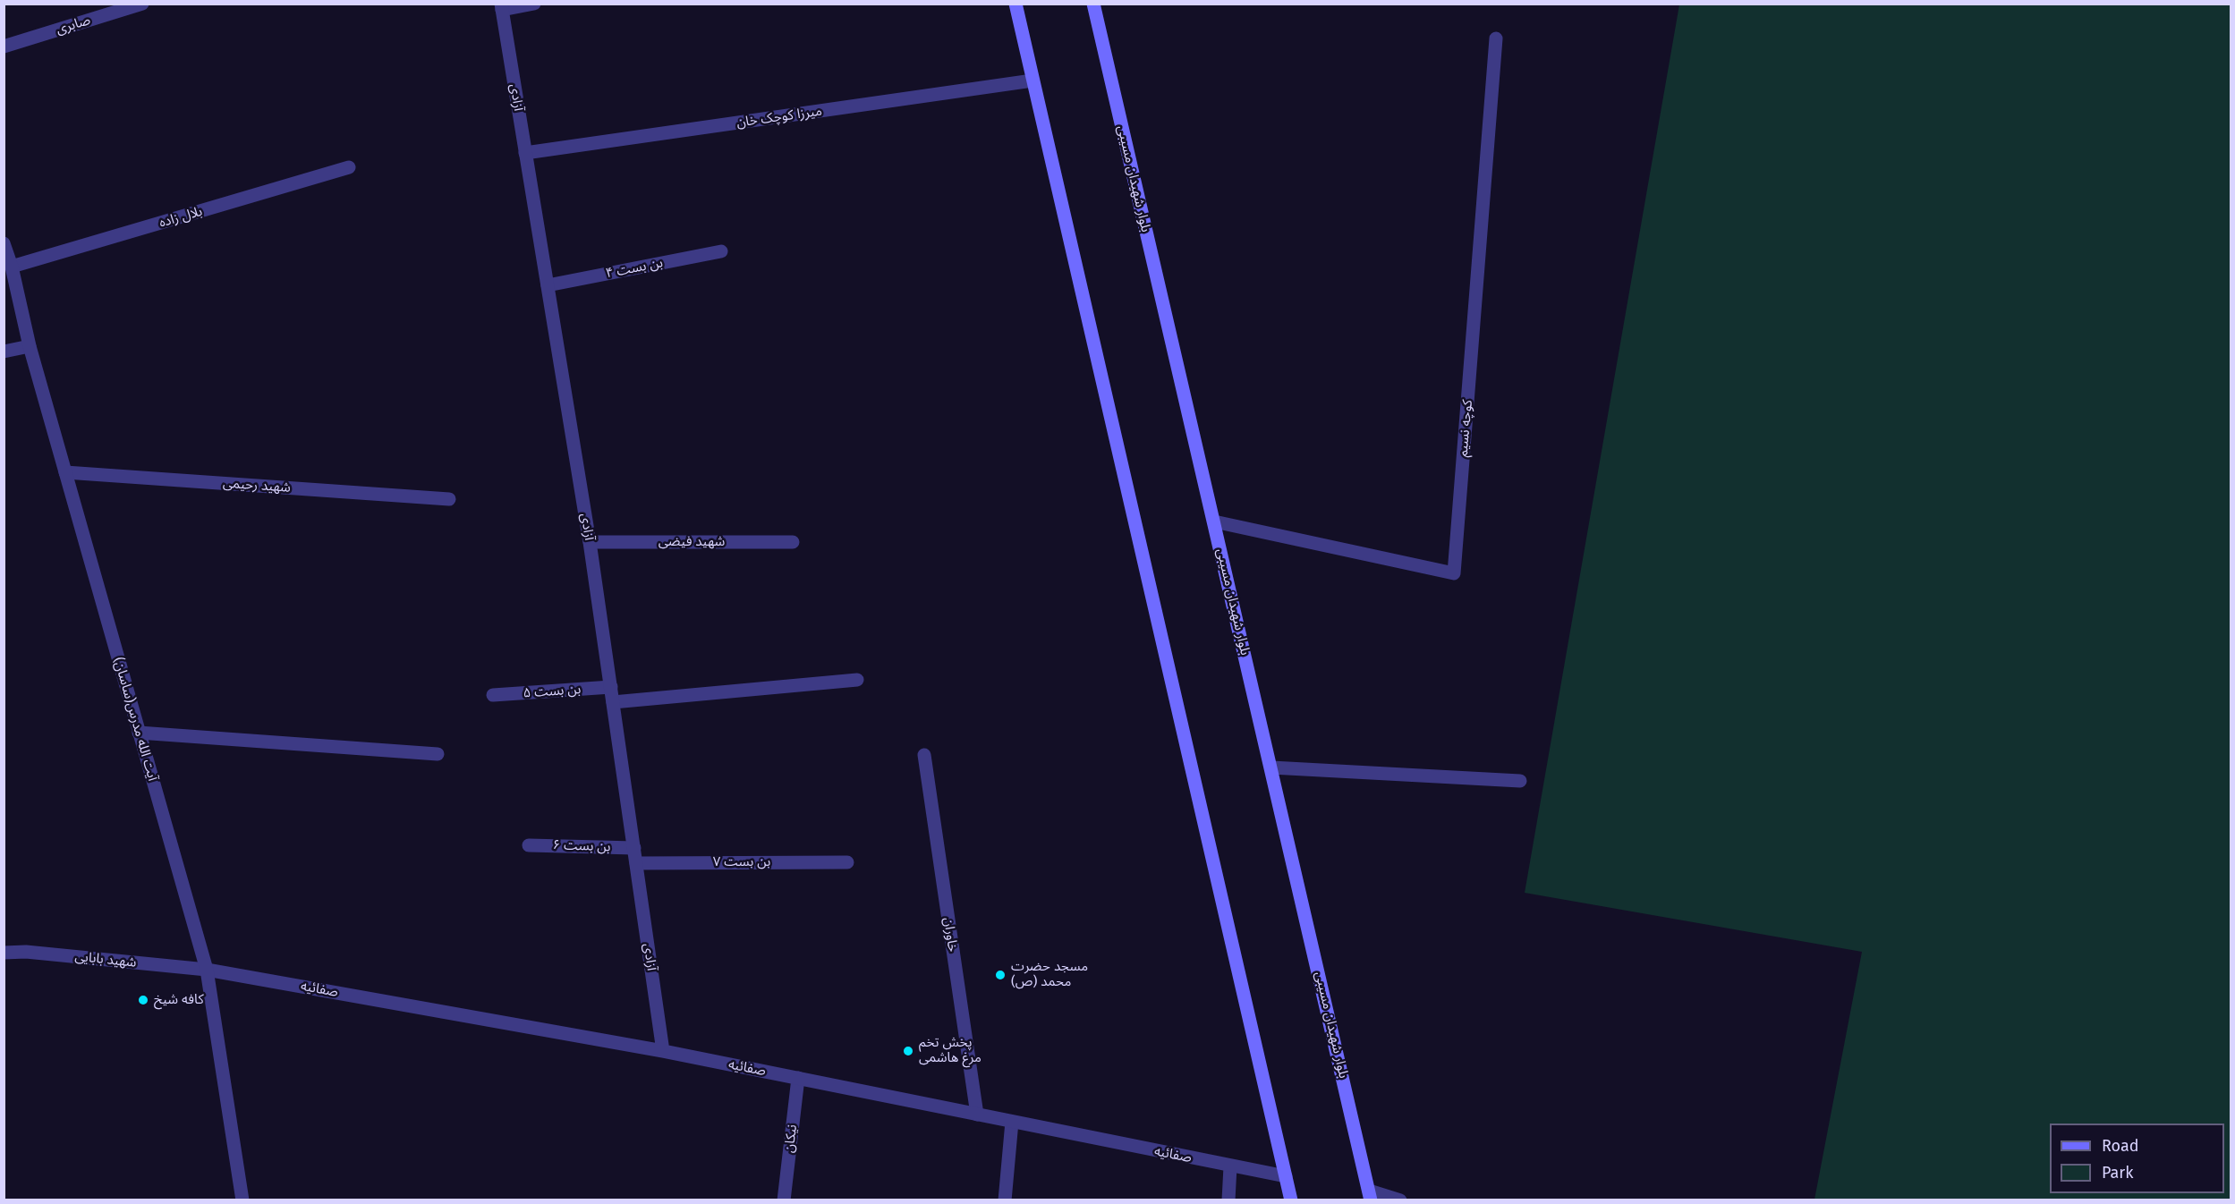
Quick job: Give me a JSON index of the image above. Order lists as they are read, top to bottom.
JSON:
{
  "streets": {
    "main road": ["بلوار شهیدان مسیبی"],
    "street": [
      "صابری",
      "آزادی",
      "میرزا کوچک خان",
      "بلال زاده",
      "بن بست ۴",
      "کوچه نسیم",
      "شهید رحیمی",
      "شهید فیضی",
      "بن بست ۵",
      "آیت الله مدرس(ساسان)",
      "بن بست ۶",
      "بن بست ۷",
      "خاوران",
      "شهید بابایی",
      "صفائیه",
      "نیکان"
    ]
  },
  "crossings": [
    ["آزادی", "میرزا کوچک خان"],
    ["آزادی", "بن بست ۴"],
    ["آزادی", "شهید فیضی"],
    ["آزادی", "بن بست ۵"],
    ["آزادی", "بن بست ۶"],
    ["آزادی", "بن بست ۷"],
    ["آزادی", "صفائیه"],
    ["بلوار شهیدان مسیبی", "کوچه نسیم"],
    ["بلال زاده", "آیت الله مدرس(ساسان)"],
    ["شهید رحیمی", "آیت الله مدرس(ساسان)"],
    ["آیت الله مدرس(ساسان)", "شهید بابایی"],
    ["آیت الله مدرس(ساسان)", "صفائیه"],
    ["خاوران", "صفائیه"],
    ["شهید بابایی", "صفائیه"],
    ["صفائیه", "نیکان"]
  ],
  "places": ["مسجد حضرت محمد (ص)", "کافه شیخ", "پخش تخم مرغ هاشمی"],
  "legend": ["Road", "Park"]
}
